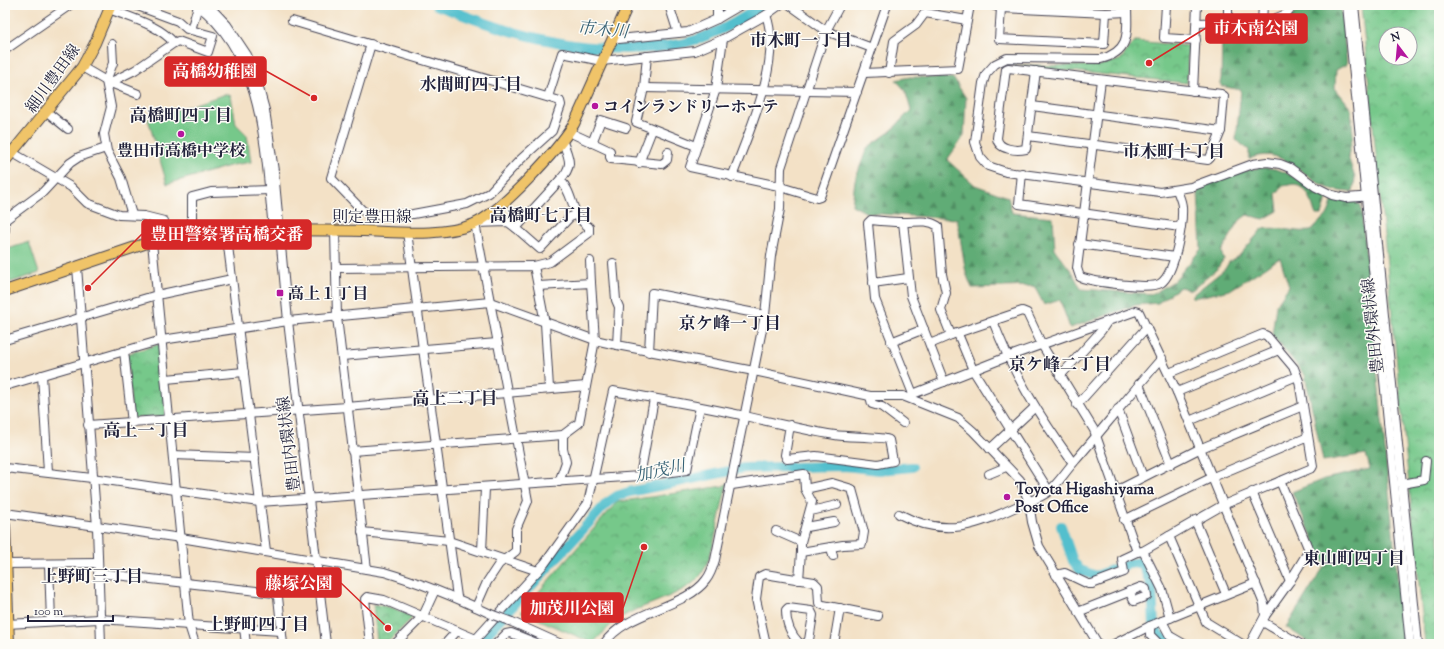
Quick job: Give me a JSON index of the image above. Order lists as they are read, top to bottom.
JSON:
{
  "streets": {
    "main road": ["細川豊田線", "則定豊田線"],
    "street": ["豊田外環状線", "豊田内環状線"]
  },
  "crossings": [
    ["則定豊田線", "豊田内環状線"]
  ],
  "districts": [
    "市木町一丁目",
    "水間町四丁目",
    "高橋町四丁目",
    "市木町十丁目",
    "高橋町七丁目",
    "京ケ峰一丁目",
    "京ケ峰二丁目",
    "高上二丁目",
    "高上一丁目",
    "東山町四丁目",
    "上野町三丁目",
    "上野町四丁目"
  ],
  "water": ["市木川", "加茂川"],
  "places": {
    "other": [
      "市木南公園",
      "高橋幼稚園",
      "コインランドリーホーテ",
      "豊田市高橋中学校",
      "豊田警察署高橋交番",
      "Toyota Higashiyama Post Office",
      "加茂川公園",
      "藤塚公園"
    ],
    "transit": ["高上１丁目"]
  },
  "scale_bar": "100 m",
  "north": "top"
}
